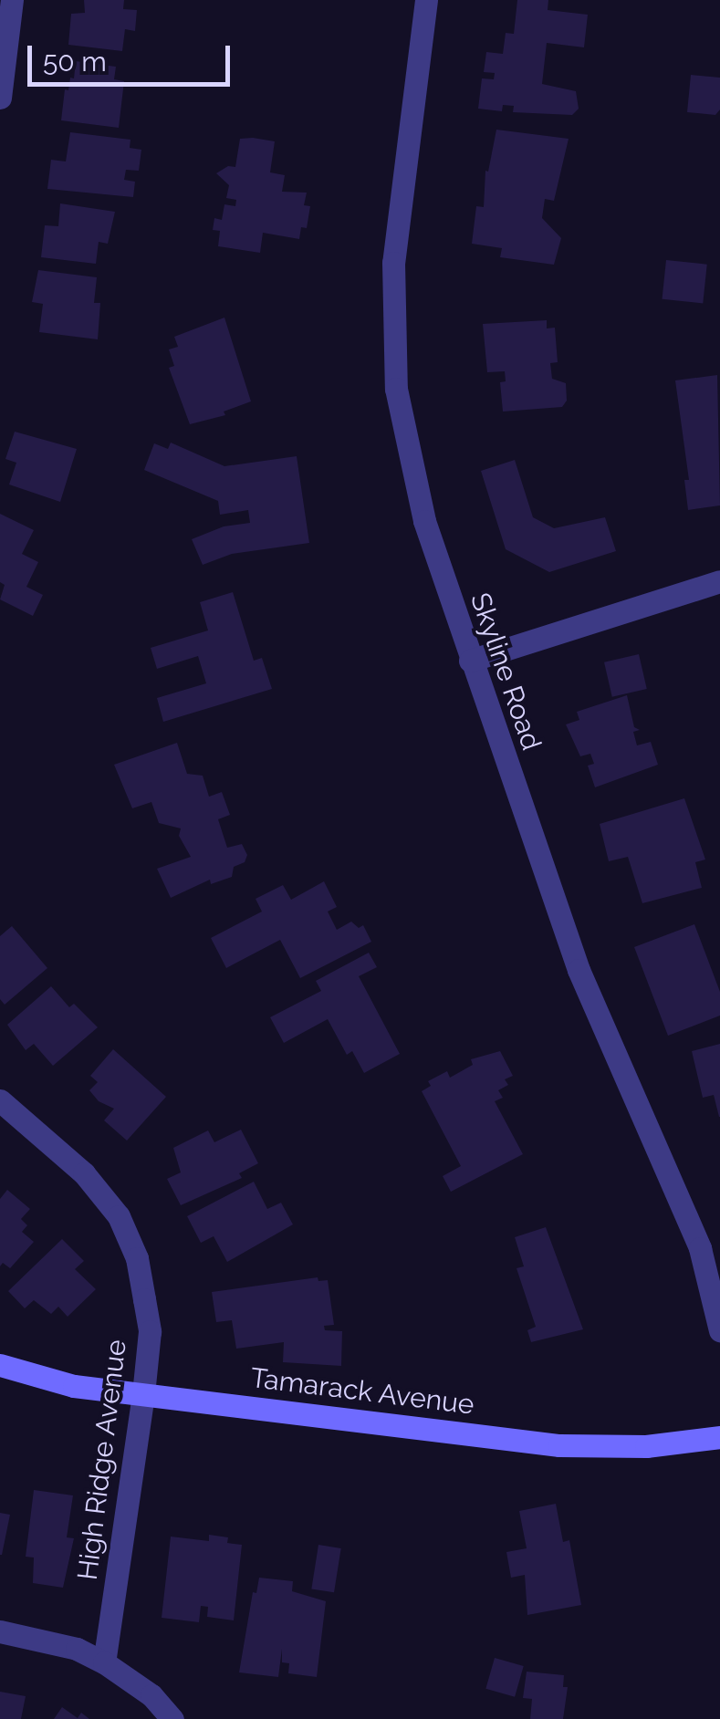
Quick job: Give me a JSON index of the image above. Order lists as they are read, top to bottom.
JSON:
{
  "streets": {
    "main road": ["Tamarack Avenue"],
    "street": ["Skyline Road", "High Ridge Avenue"]
  },
  "crossings": [
    ["Tamarack Avenue", "High Ridge Avenue"]
  ],
  "scale_bar": "50 m"
}
